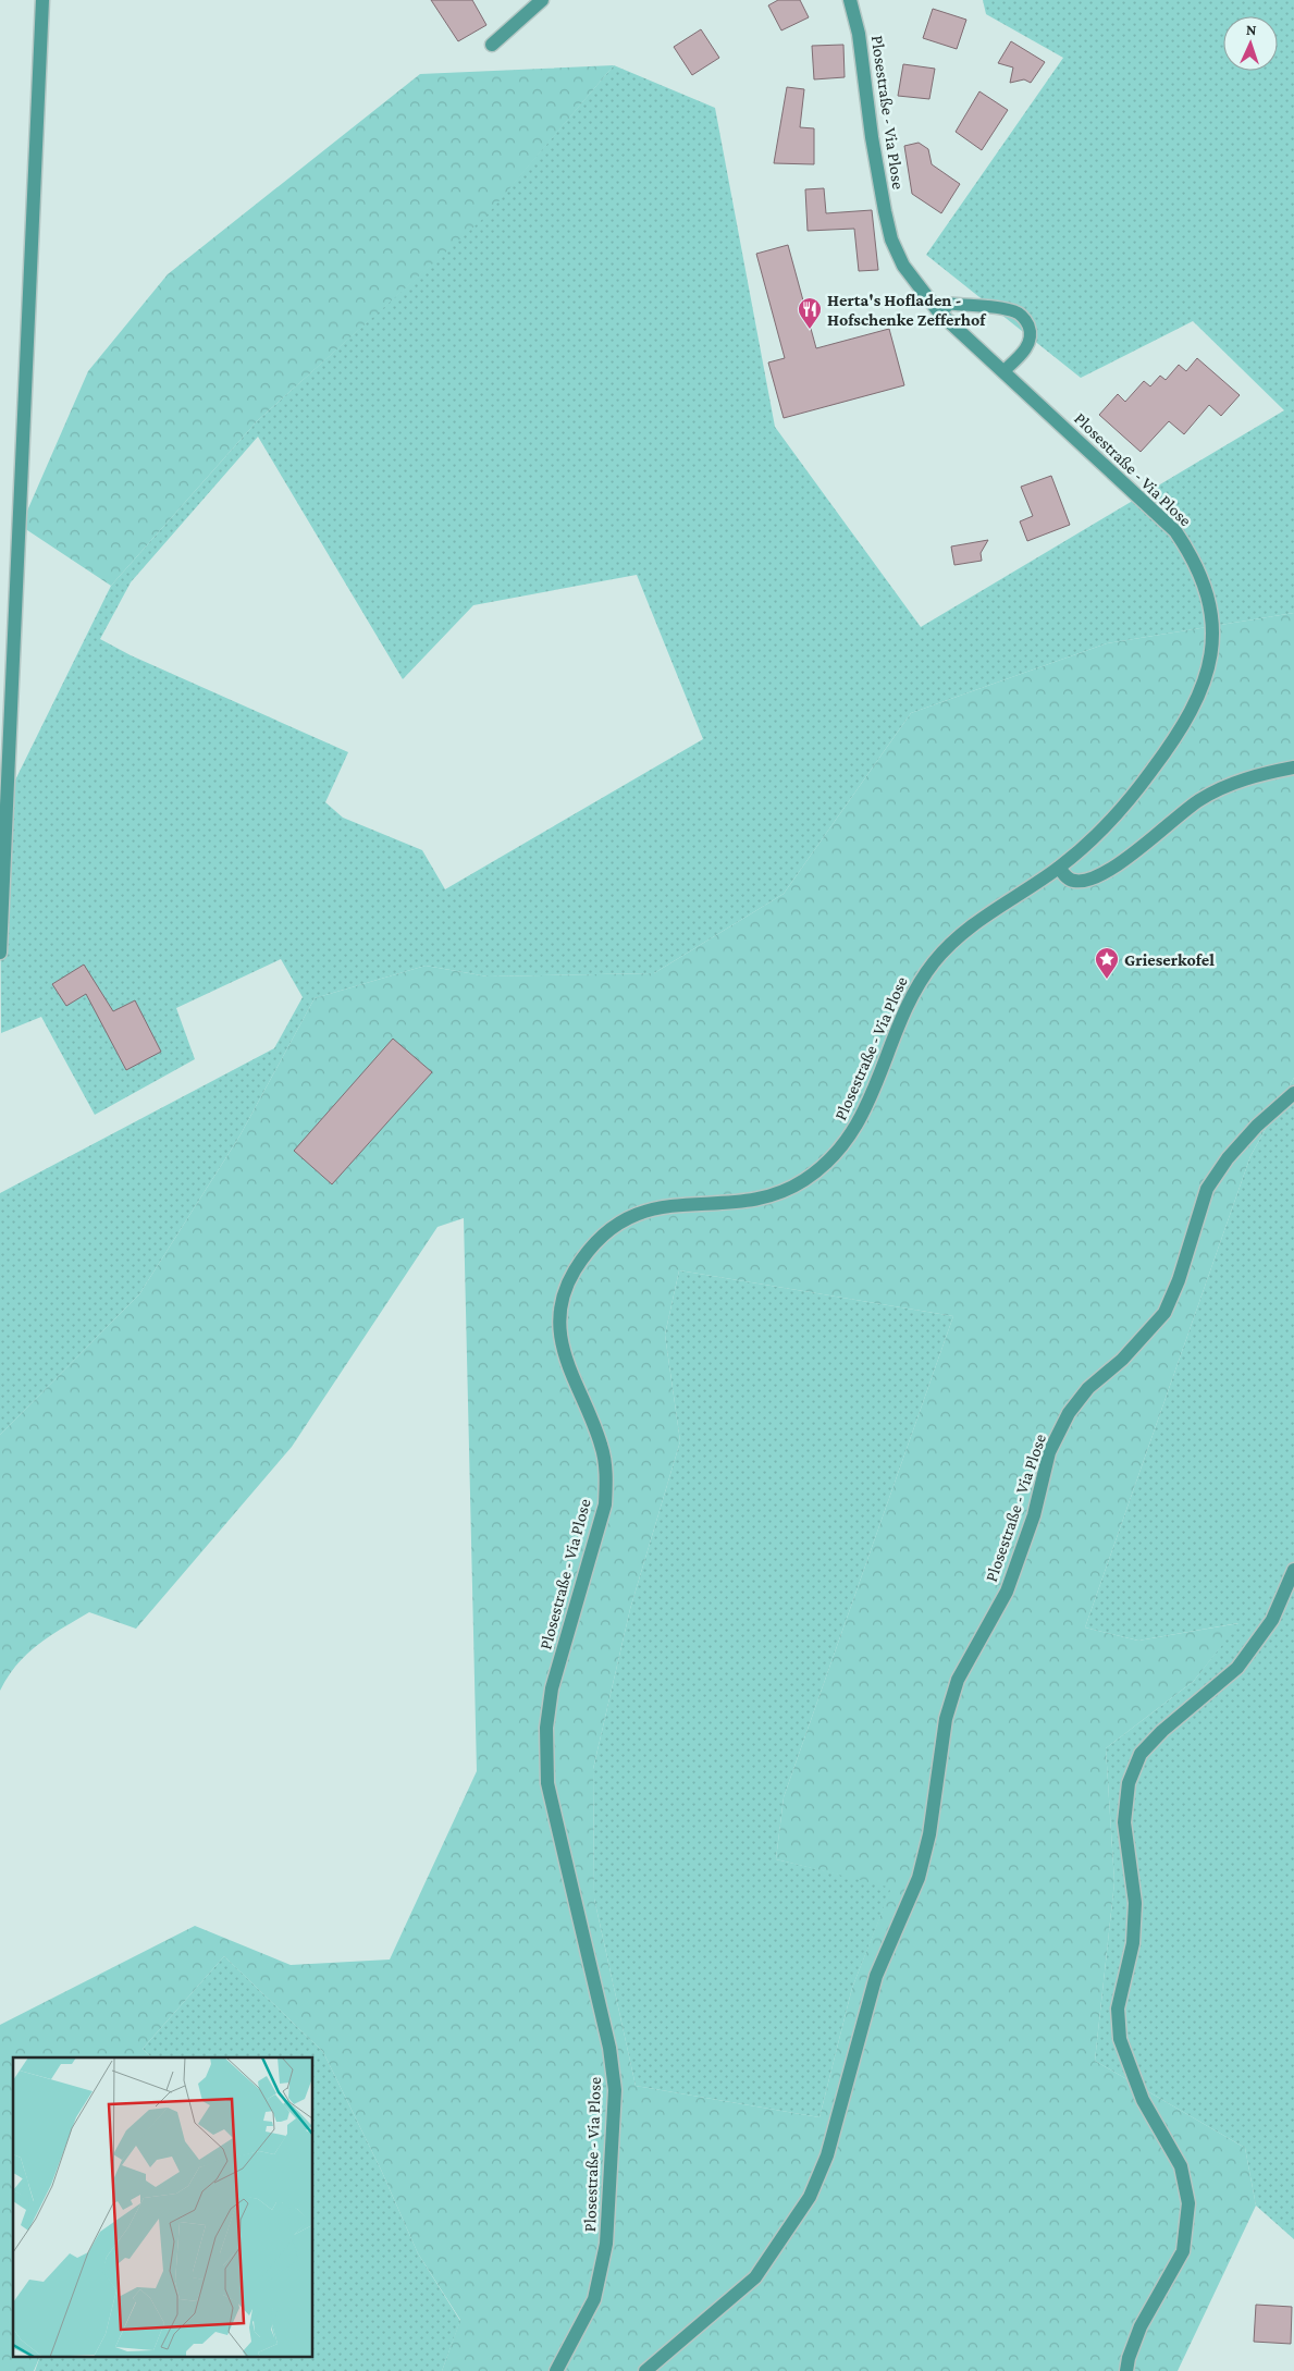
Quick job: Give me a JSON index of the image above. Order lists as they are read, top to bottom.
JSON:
{
  "streets": {
    "street": ["Plosestraße - Via Plose"]
  },
  "places": {
    "restaurant": ["Herta's Hofladen - Hofschenke Zefferhof"],
    "place": ["Grieserkofel"]
  },
  "north": "top"
}
